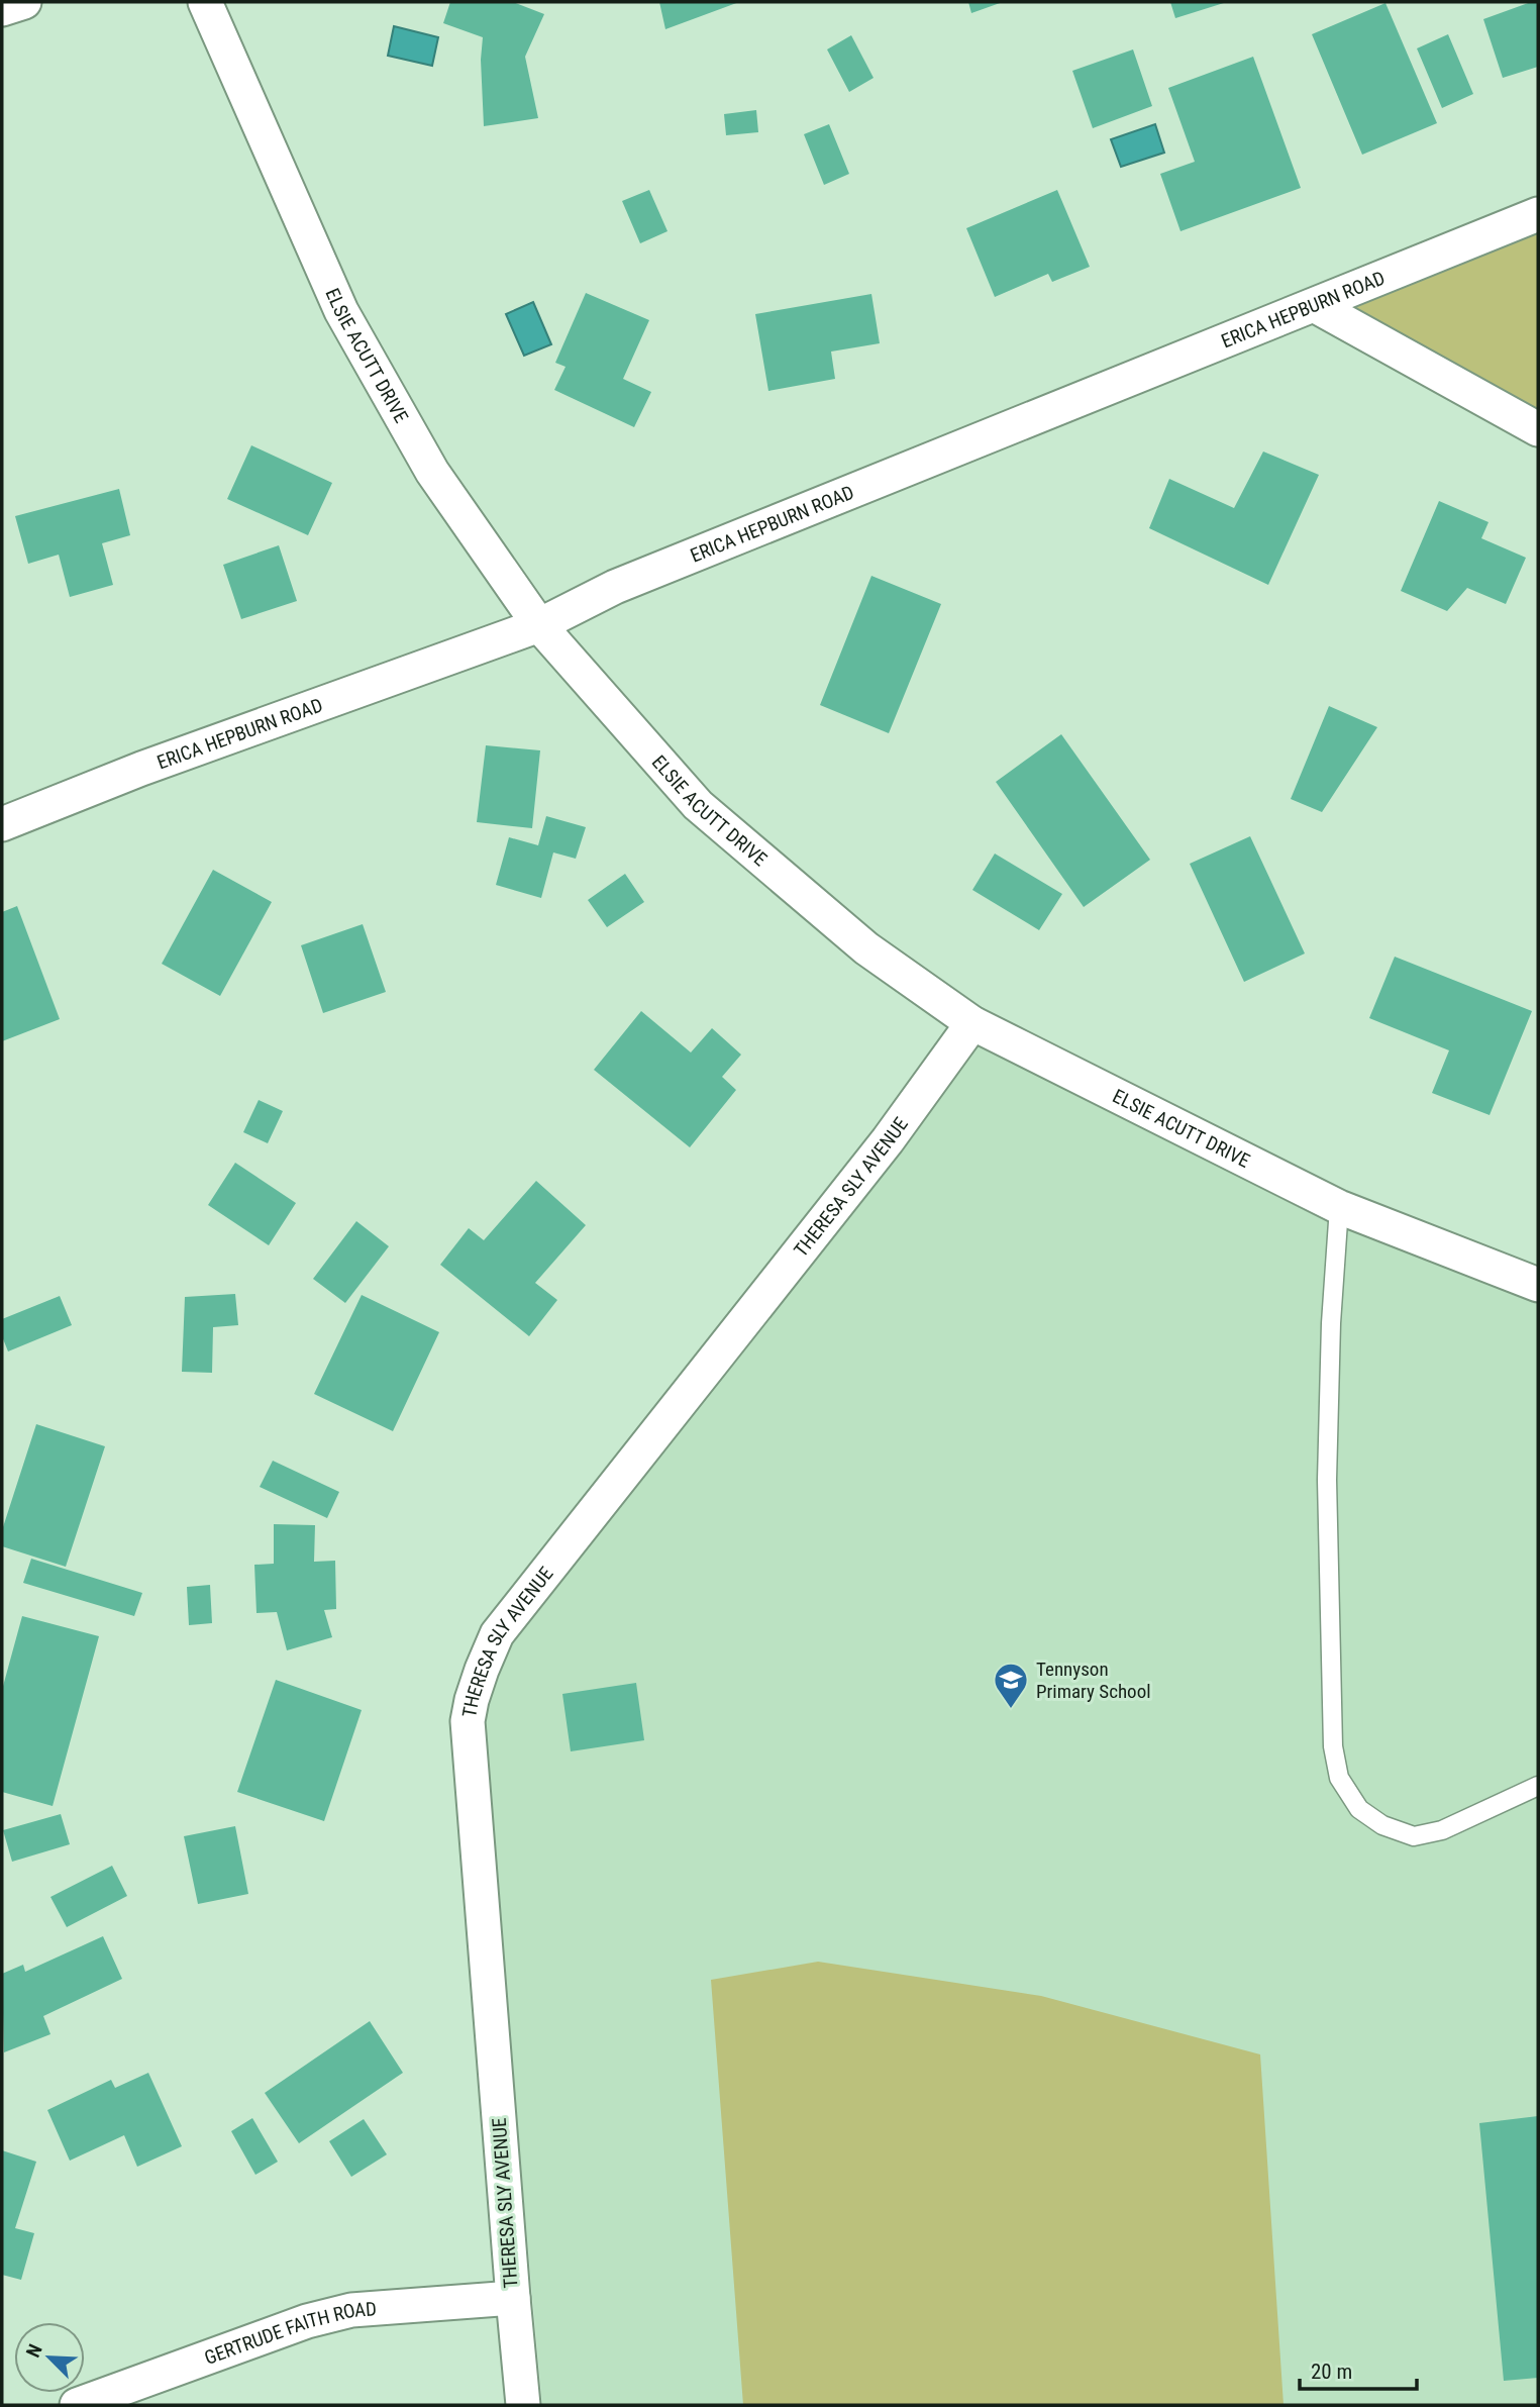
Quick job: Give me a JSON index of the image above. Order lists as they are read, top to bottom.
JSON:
{
  "streets": {
    "street": [
      "ERICA HEPBURN ROAD",
      "ELSIE ACUTT DRIVE",
      "THERESA SLY AVENUE",
      "GERTRUDE FAITH ROAD"
    ]
  },
  "crossings": [
    ["ERICA HEPBURN ROAD", "ELSIE ACUTT DRIVE"],
    ["ELSIE ACUTT DRIVE", "THERESA SLY AVENUE"],
    ["THERESA SLY AVENUE", "GERTRUDE FAITH ROAD"]
  ],
  "places": {
    "school or university": ["Tennyson Primary School"]
  },
  "scale_bar": "20 m",
  "north": "top left"
}
